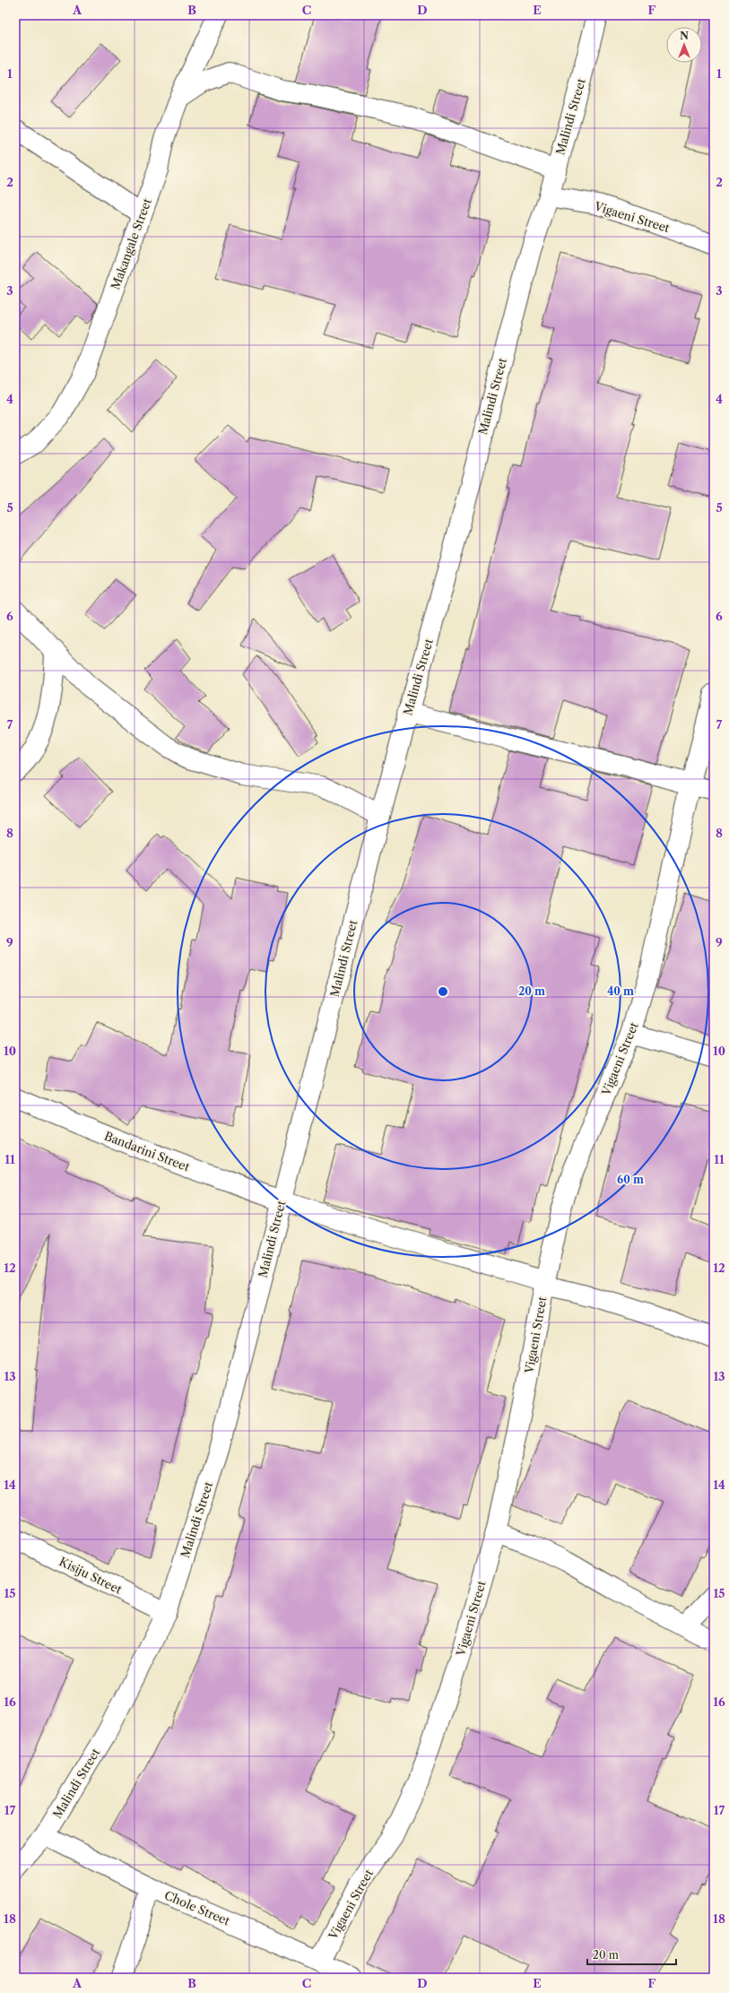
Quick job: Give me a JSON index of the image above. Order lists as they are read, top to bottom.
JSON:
{
  "streets": {
    "street": [
      "Malindi Street",
      "Vigaeni Street",
      "Makangale Street",
      "Bandarini Street",
      "Kisiju Street",
      "Chole Street"
    ]
  },
  "crossings": [
    ["Malindi Street", "Vigaeni Street"],
    ["Malindi Street", "Bandarini Street"],
    ["Malindi Street", "Kisiju Street"],
    ["Malindi Street", "Chole Street"],
    ["Vigaeni Street", "Bandarini Street"],
    ["Vigaeni Street", "Chole Street"]
  ],
  "scale_bar": "20 m",
  "north": "top",
  "grid": {
    "columns": [
      "A",
      "B",
      "C",
      "D",
      "E",
      "F"
    ],
    "rows": [
      "1",
      "2",
      "3",
      "4",
      "5",
      "6",
      "7",
      "8",
      "9",
      "10",
      "11",
      "12",
      "13",
      "14",
      "15",
      "16",
      "17",
      "18"
    ]
  },
  "rings": ["20 m", "40 m", "60 m"]
}
